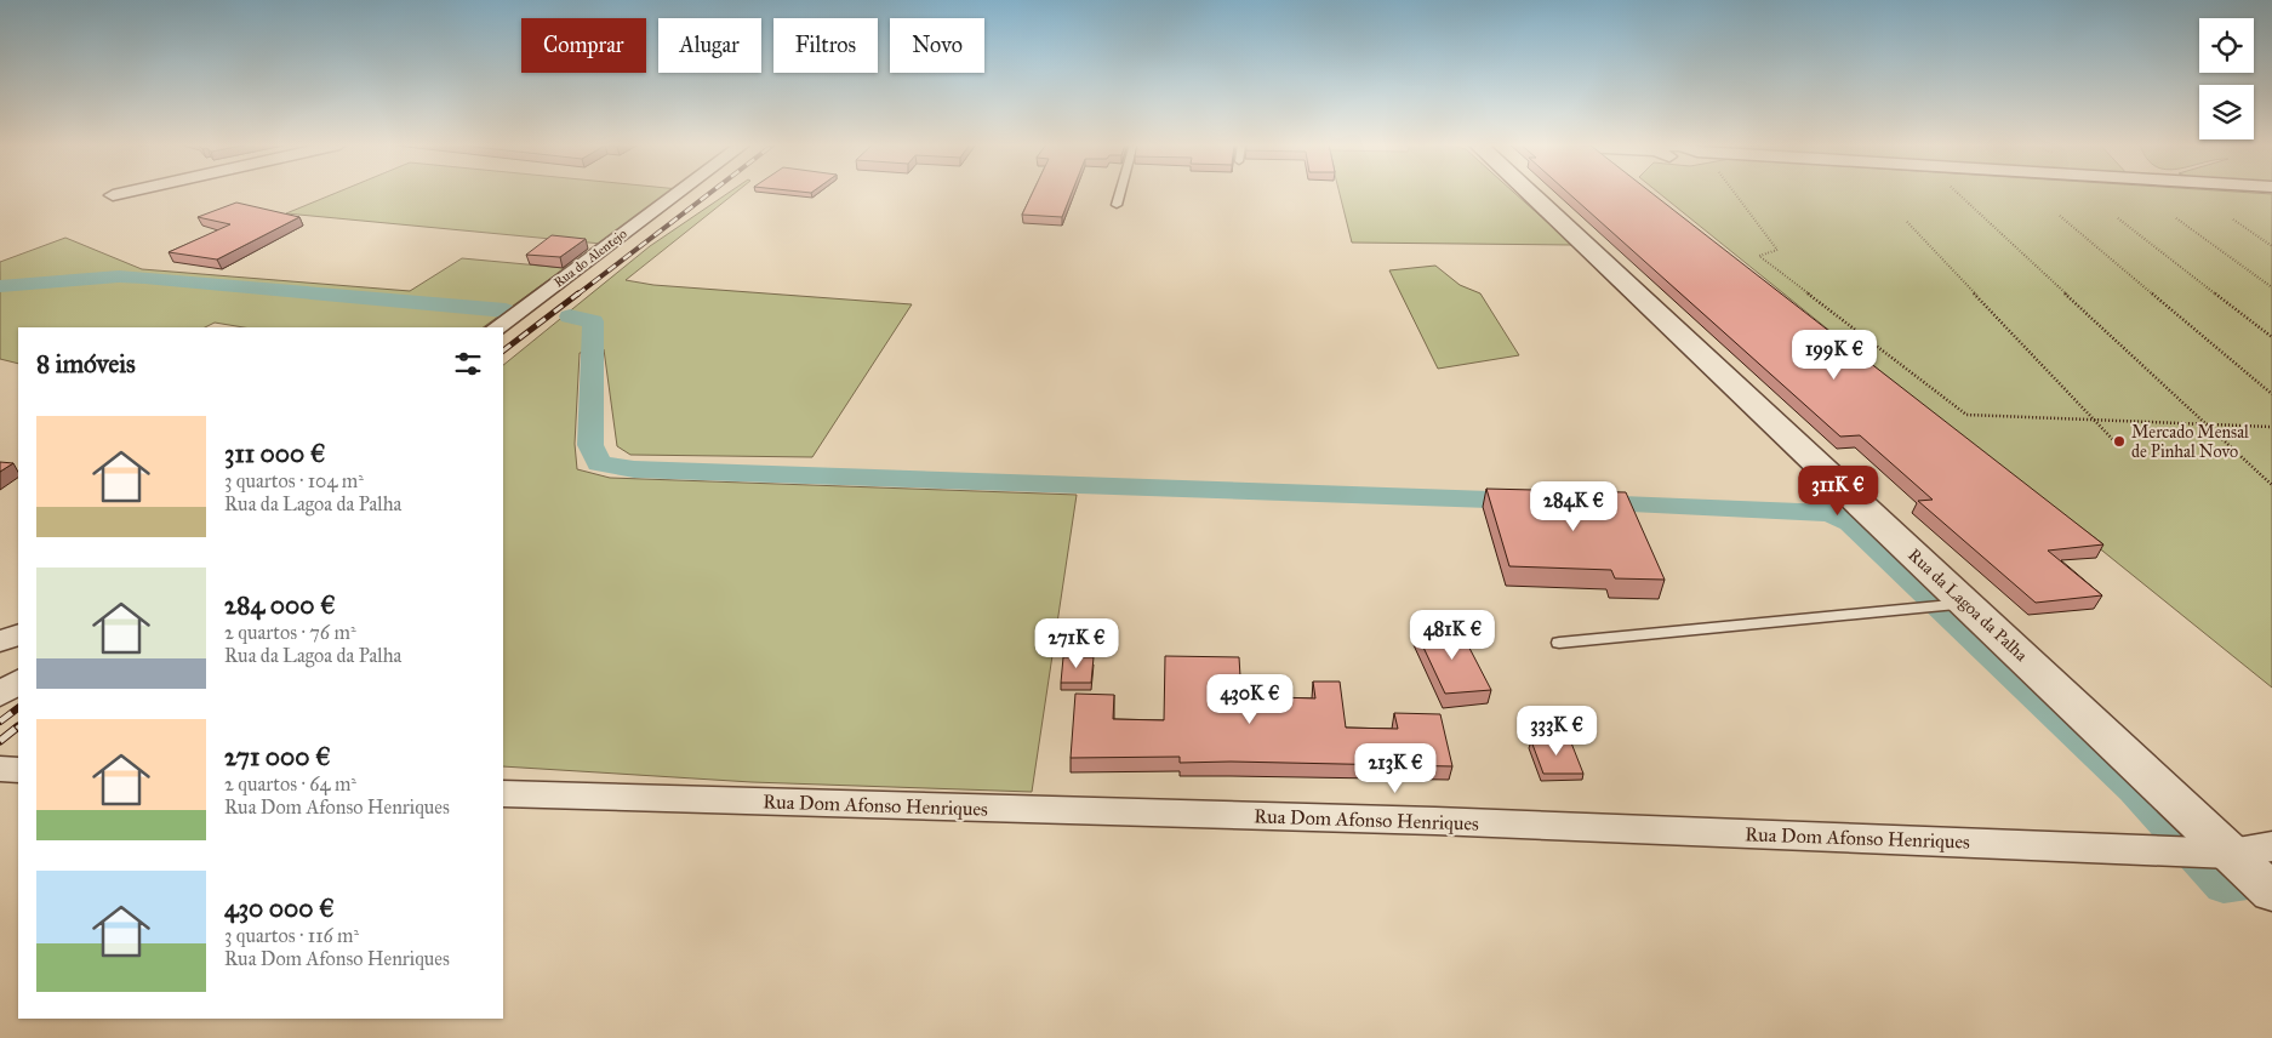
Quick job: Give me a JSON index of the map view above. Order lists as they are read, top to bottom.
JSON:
{
  "streets": {
    "street": ["Rua do Alentejo", "Rua da Lagoa da Palha", "Rua Dom Afonso Henriques"]
  },
  "crossings": [
    ["Rua da Lagoa da Palha", "Rua Dom Afonso Henriques"]
  ],
  "places": ["Mercado Mensal de Pinhal Novo"],
  "page": {
    "chip": [
      "Comprar",
      "Alugar",
      "Filtros",
      "Novo"
    ],
    "heading": "8 imóveis",
    "price": [
      "199K €",
      "311K €",
      "284K €",
      "481K €",
      "271K €",
      "430K €",
      "333K €",
      "213K €"
    ],
    "list": [
      {
        "name": "311 000 €",
        "note": "3 quartos · 104 m² · Rua da Lagoa da Palha"
      },
      {
        "name": "284 000 €",
        "note": "2 quartos · 76 m² · Rua da Lagoa da Palha"
      },
      {
        "name": "271 000 €",
        "note": "2 quartos · 64 m² · Rua Dom Afonso Henriques"
      },
      {
        "name": "430 000 €",
        "note": "3 quartos · 116 m² · Rua Dom Afonso Henriques"
      }
    ]
  }
}
